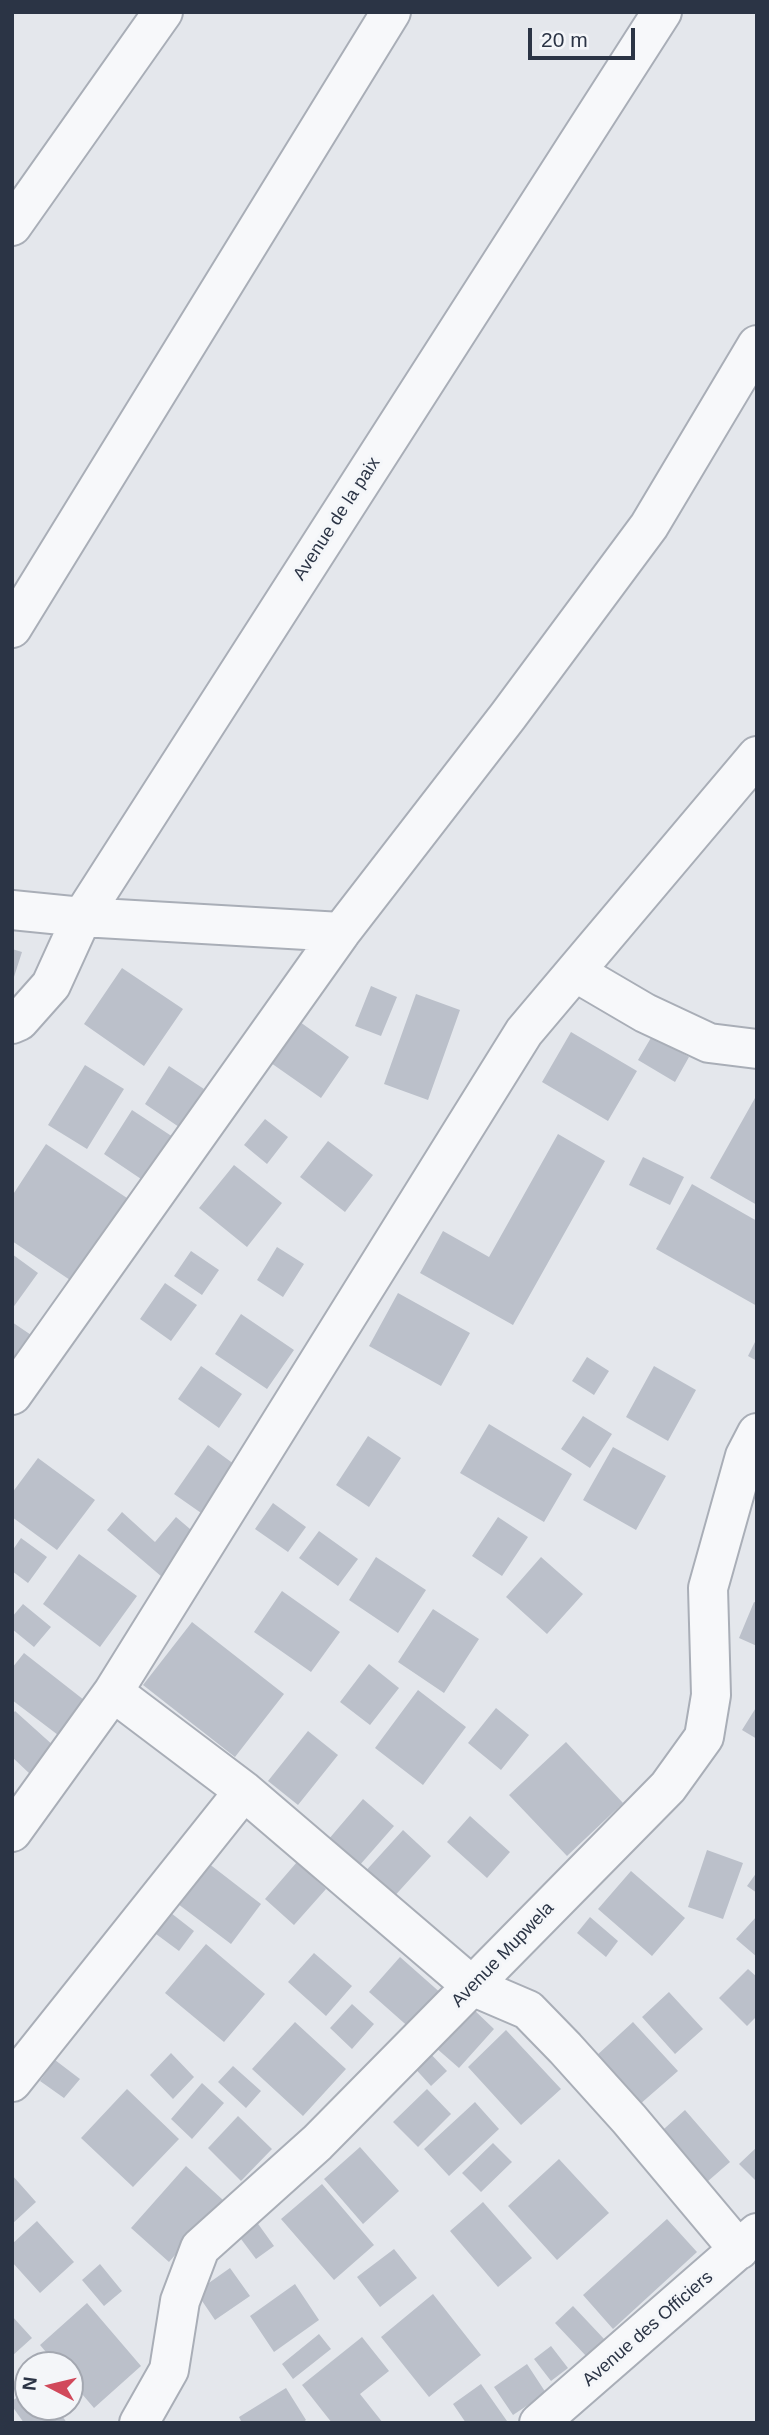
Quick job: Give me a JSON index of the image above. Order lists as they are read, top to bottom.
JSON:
{
  "streets": {
    "street": ["Avenue de la paix", "Avenue Mupwela", "Avenue des Officiers"]
  },
  "scale_bar": "20 m",
  "north": "left"
}
